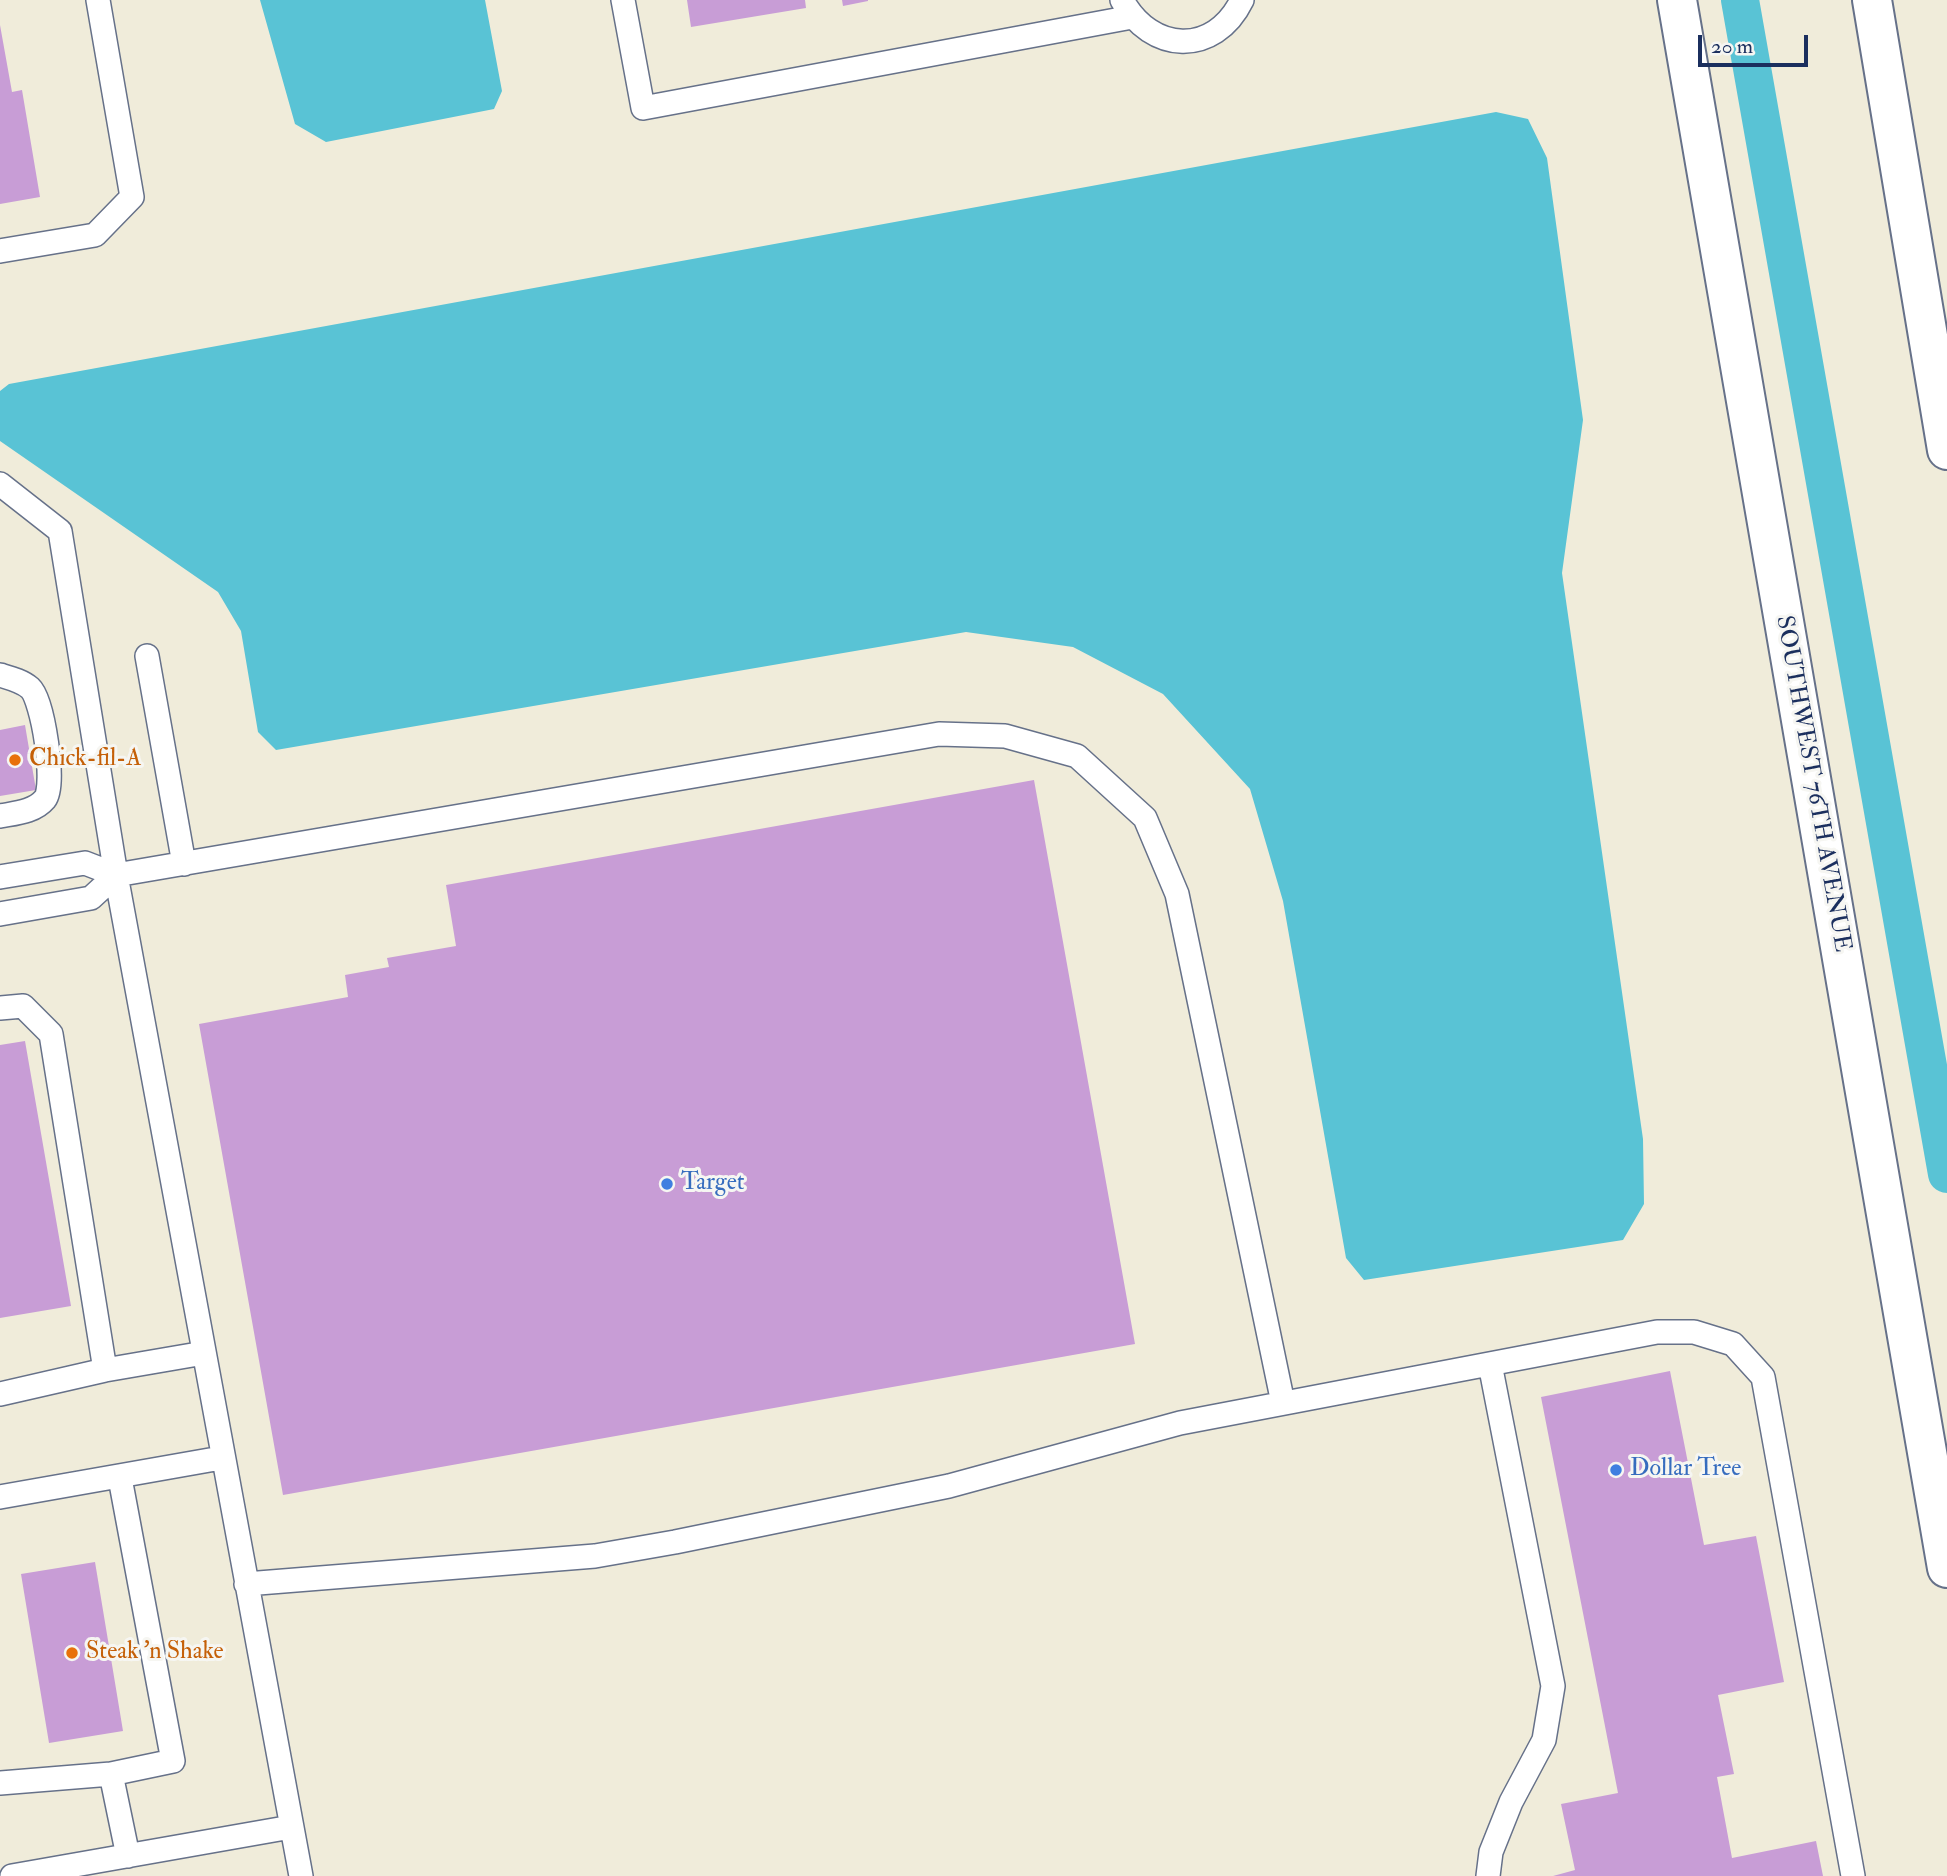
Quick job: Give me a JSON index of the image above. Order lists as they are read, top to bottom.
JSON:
{
  "streets": {
    "street": ["SOUTHWEST 76TH AVENUE"]
  },
  "places": [
    "Chick-fil-A",
    "Target",
    "Dollar Tree",
    "Steak 'n Shake"
  ],
  "scale_bar": "20 m"
}
